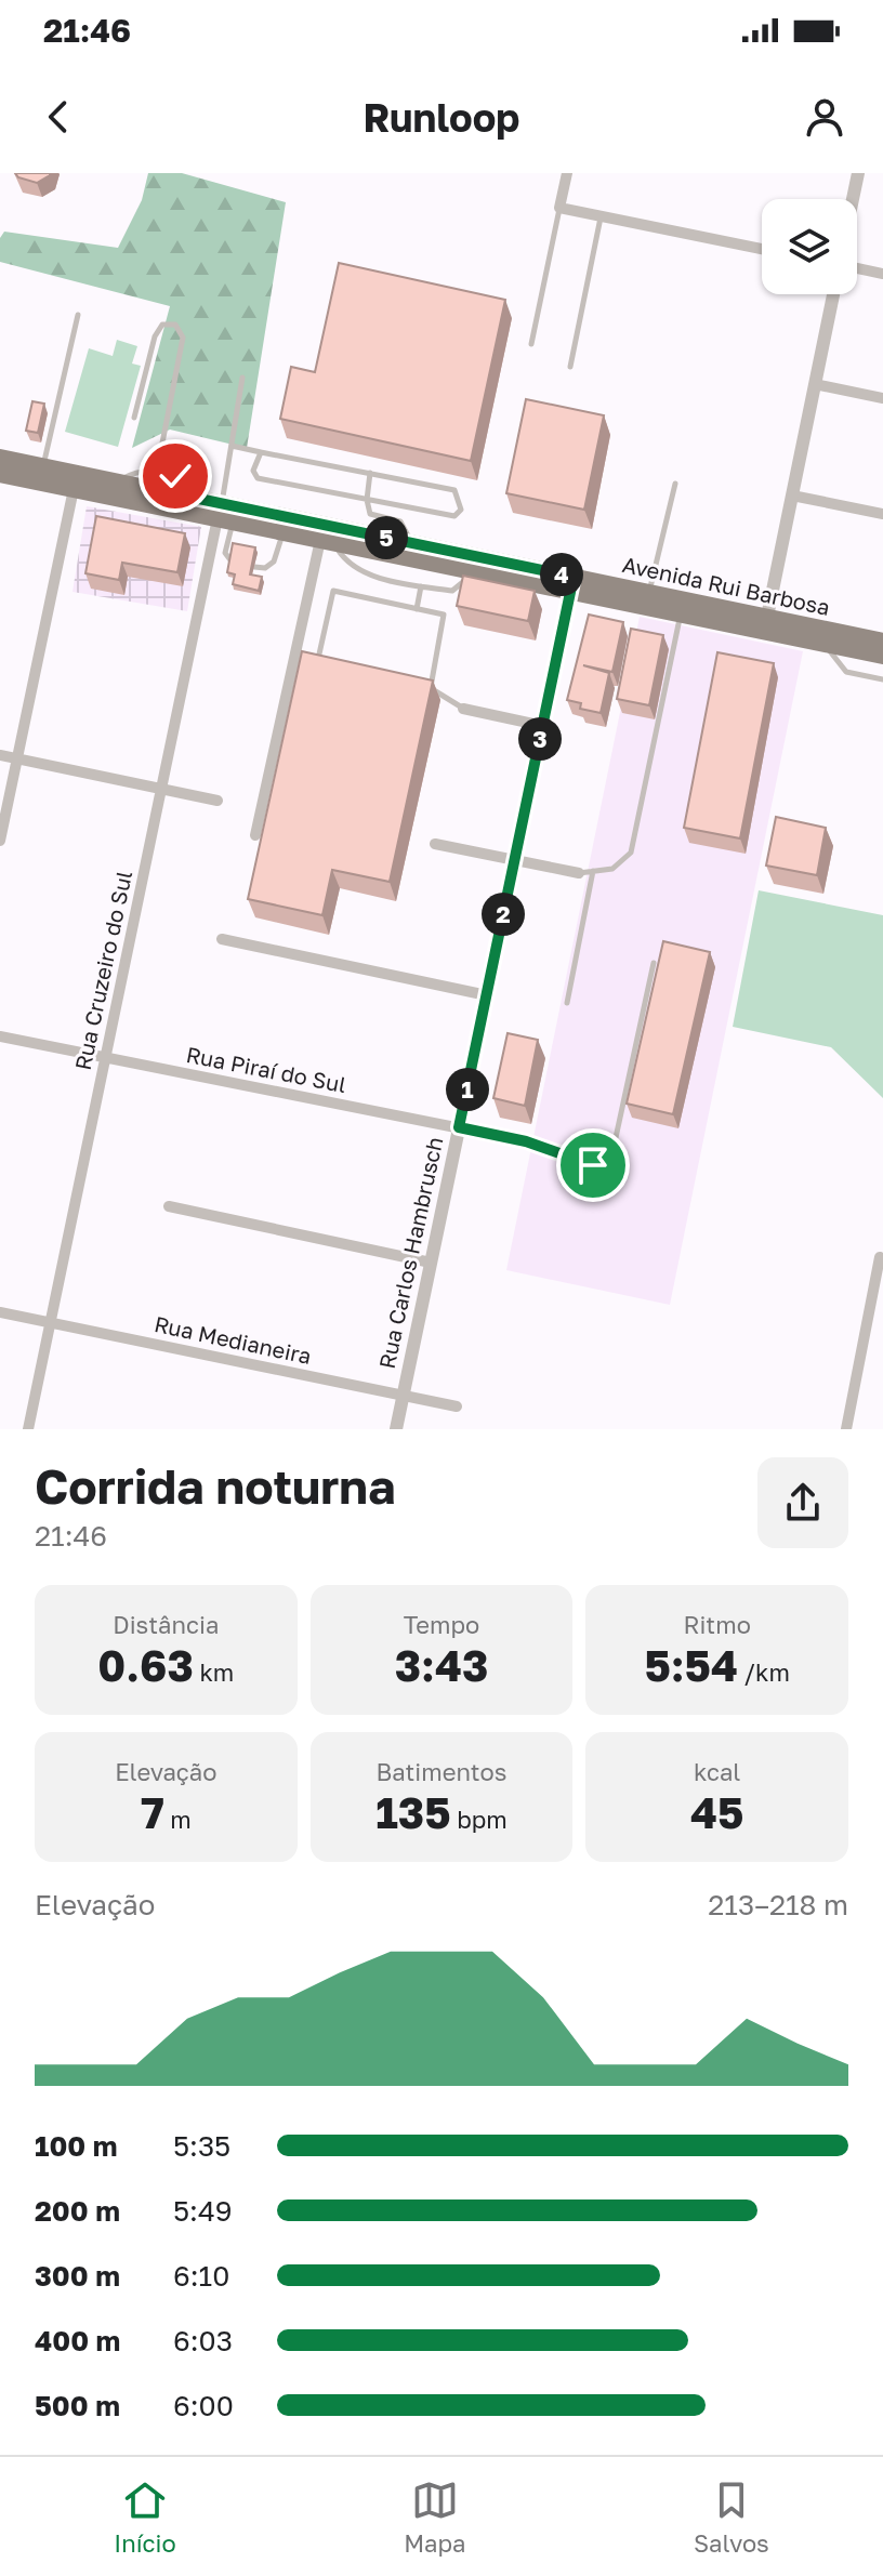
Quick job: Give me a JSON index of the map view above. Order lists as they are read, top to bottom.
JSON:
{
  "streets": {
    "main road": ["Avenida Rui Barbosa"],
    "street": [
      "Rua Cruzeiro do Sul",
      "Rua Piraí do Sul",
      "Rua Carlos Hambrusch",
      "Rua Medianeira"
    ]
  },
  "crossings": [
    ["Avenida Rui Barbosa", "Rua Cruzeiro do Sul"],
    ["Avenida Rui Barbosa", "Rua Carlos Hambrusch"],
    ["Rua Cruzeiro do Sul", "Rua Piraí do Sul"],
    ["Rua Cruzeiro do Sul", "Rua Medianeira"],
    ["Rua Piraí do Sul", "Rua Carlos Hambrusch"],
    ["Rua Carlos Hambrusch", "Rua Medianeira"]
  ],
  "page": {
    "status": "21:46",
    "header": "Runloop",
    "pins": [
      "5",
      "4",
      "3",
      "2",
      "1"
    ],
    "heading": ["Corrida noturna", "21:46"],
    "stats": [
      ["Distância", "0.63 km"],
      ["Tempo", "3:43"],
      ["Ritmo", "5:54 /km"],
      ["Elevação", "7 m"],
      ["Batimentos", "135 bpm"],
      ["kcal", "45"]
    ],
    "chart": ["Elevação", "213–218 m"],
    "list": [
      {
        "name": "100 m",
        "note": "5:35"
      },
      {
        "name": "200 m",
        "note": "5:49"
      },
      {
        "name": "300 m",
        "note": "6:10"
      },
      {
        "name": "400 m",
        "note": "6:03"
      },
      {
        "name": "500 m",
        "note": "6:00"
      }
    ],
    "tabs": ["Início", "Mapa", "Salvos"]
  }
}
